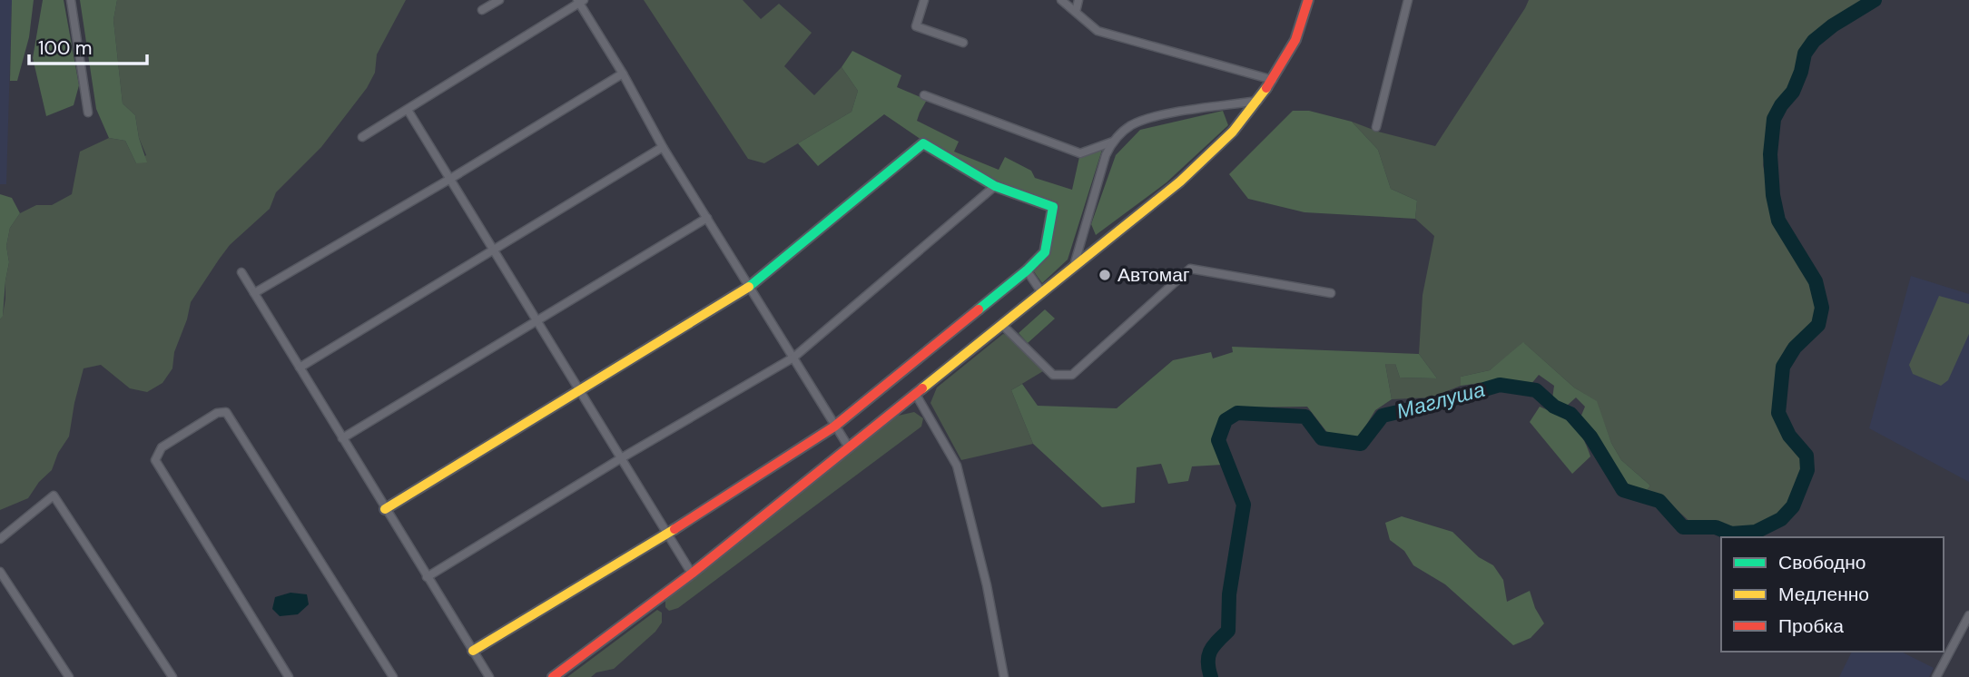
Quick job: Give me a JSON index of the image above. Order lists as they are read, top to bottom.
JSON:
{
  "water": ["Маглуша"],
  "places": ["Автомаг"],
  "legend": ["Свободно", "Медленно", "Пробка"],
  "scale_bar": "100 m"
}
